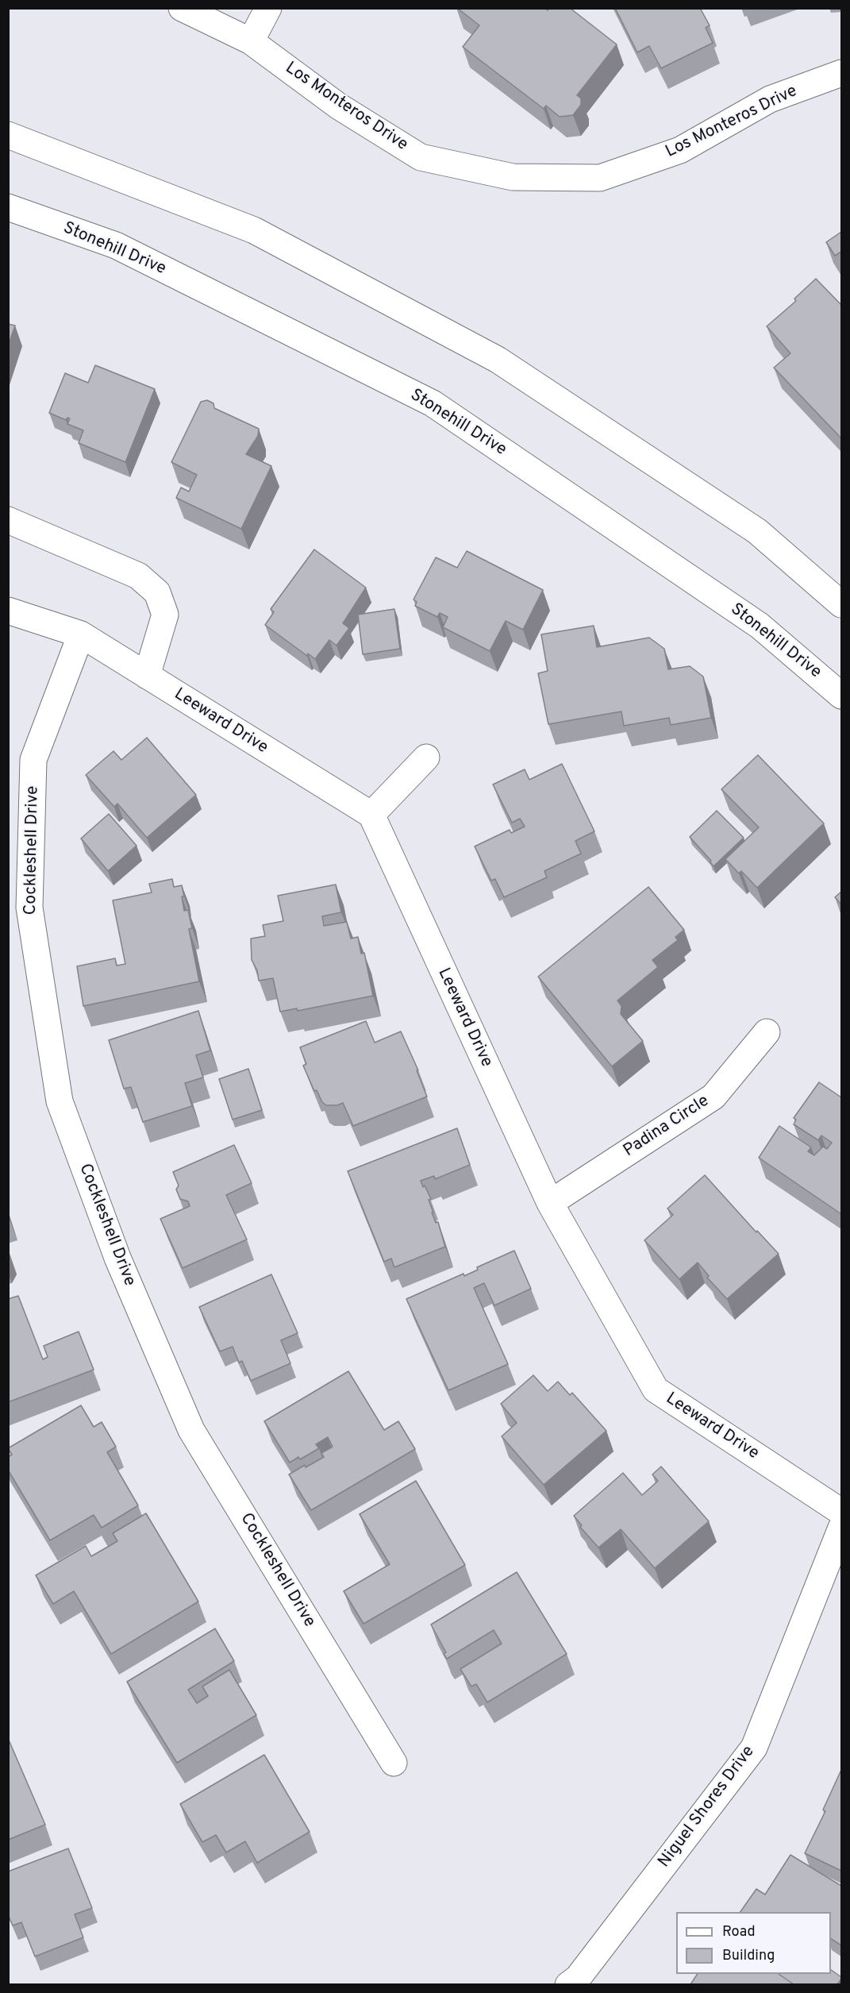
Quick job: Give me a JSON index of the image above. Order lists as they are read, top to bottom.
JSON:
{
  "streets": {
    "street": [
      "Los Monteros Drive",
      "Stonehill Drive",
      "Leeward Drive",
      "Cockleshell Drive",
      "Padina Circle",
      "Niguel Shores Drive"
    ]
  },
  "crossings": [
    ["Leeward Drive", "Cockleshell Drive"],
    ["Leeward Drive", "Padina Circle"]
  ],
  "legend": ["Road", "Building"]
}
